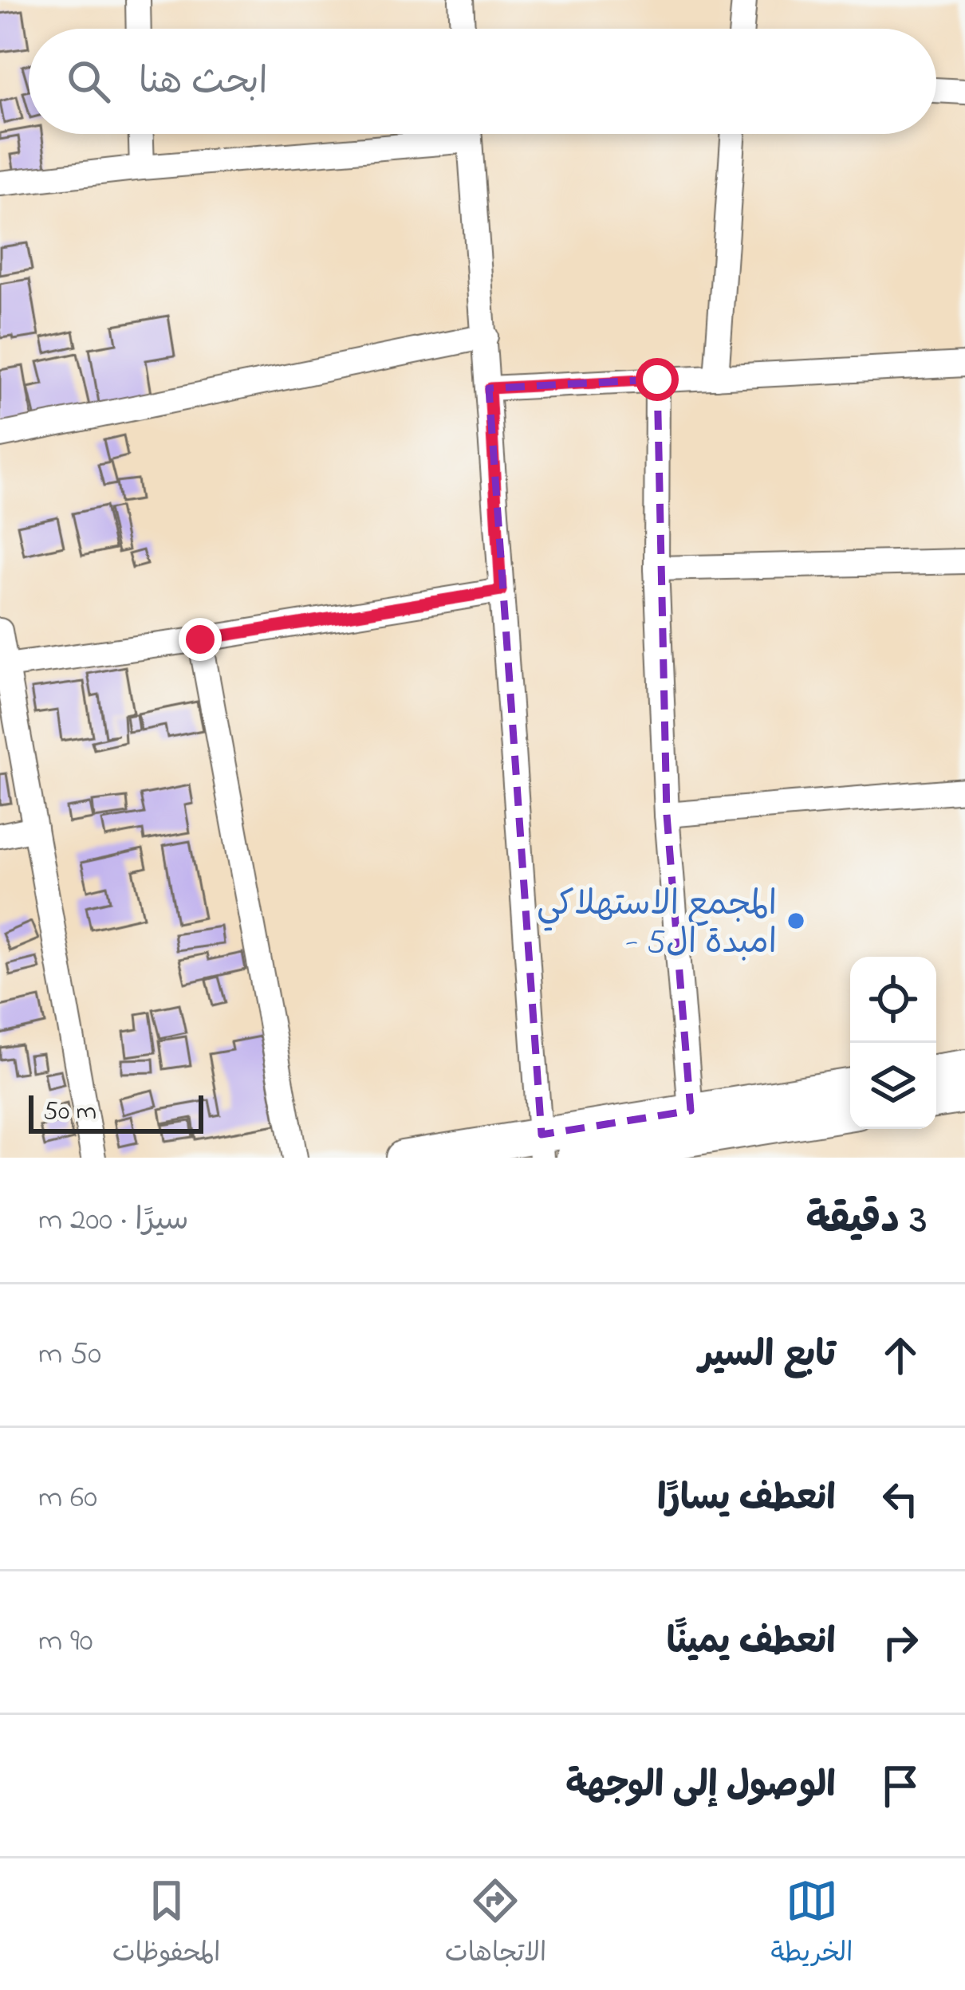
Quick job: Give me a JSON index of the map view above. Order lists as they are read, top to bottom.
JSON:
{
  "places": ["المجمع الاستهلاكي - امبدة ال5"],
  "scale_bar": "50 m",
  "page": {
    "search": "ابحث هنا",
    "scale": "50 m",
    "heading": ["3 دقيقة", "سيرًا · 200 m"],
    "list": [
      ["تابع السير", "50 m"],
      ["انعطف يسارًا", "60 m"],
      ["انعطف يمينًا", "90 m"],
      "الوصول إلى الوجهة"
    ],
    "nav": ["الخريطة", "الاتجاهات", "المحفوظات"]
  }
}
